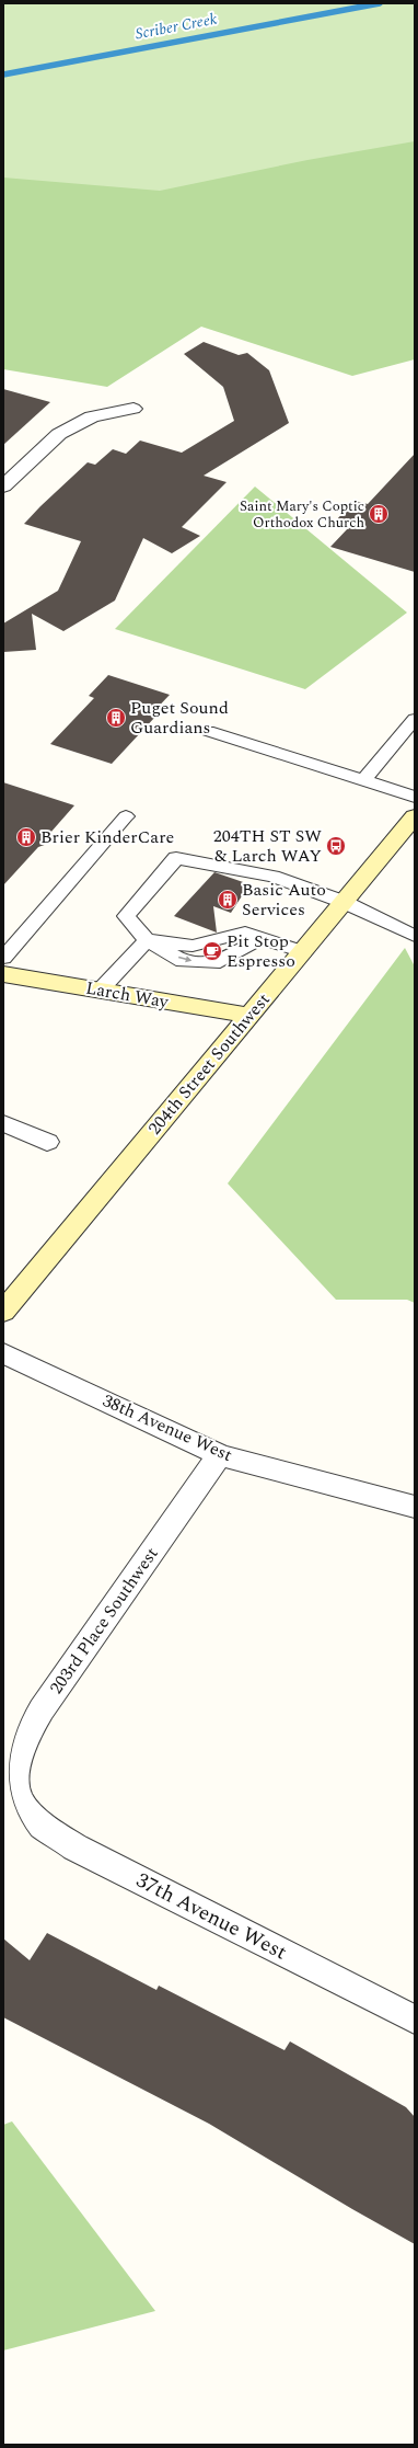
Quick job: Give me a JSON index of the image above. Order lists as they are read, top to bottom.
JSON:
{
  "streets": {
    "street": [
      "Larch Way",
      "204th Street Southwest",
      "38th Avenue West",
      "203rd Place Southwest",
      "37th Avenue West"
    ]
  },
  "crossings": [
    ["Larch Way", "204th Street Southwest"],
    ["38th Avenue West", "203rd Place Southwest"],
    ["203rd Place Southwest", "37th Avenue West"]
  ],
  "water": ["Scriber Creek"],
  "places": {
    "building": [
      "Saint Mary's Coptic Orthodox Church",
      "Puget Sound Guardians",
      "Brier KinderCare",
      "Basic Auto Services"
    ],
    "bus stop": ["204TH ST SW & Larch WAY"],
    "cafe": ["Pit Stop Espresso"]
  }
}
